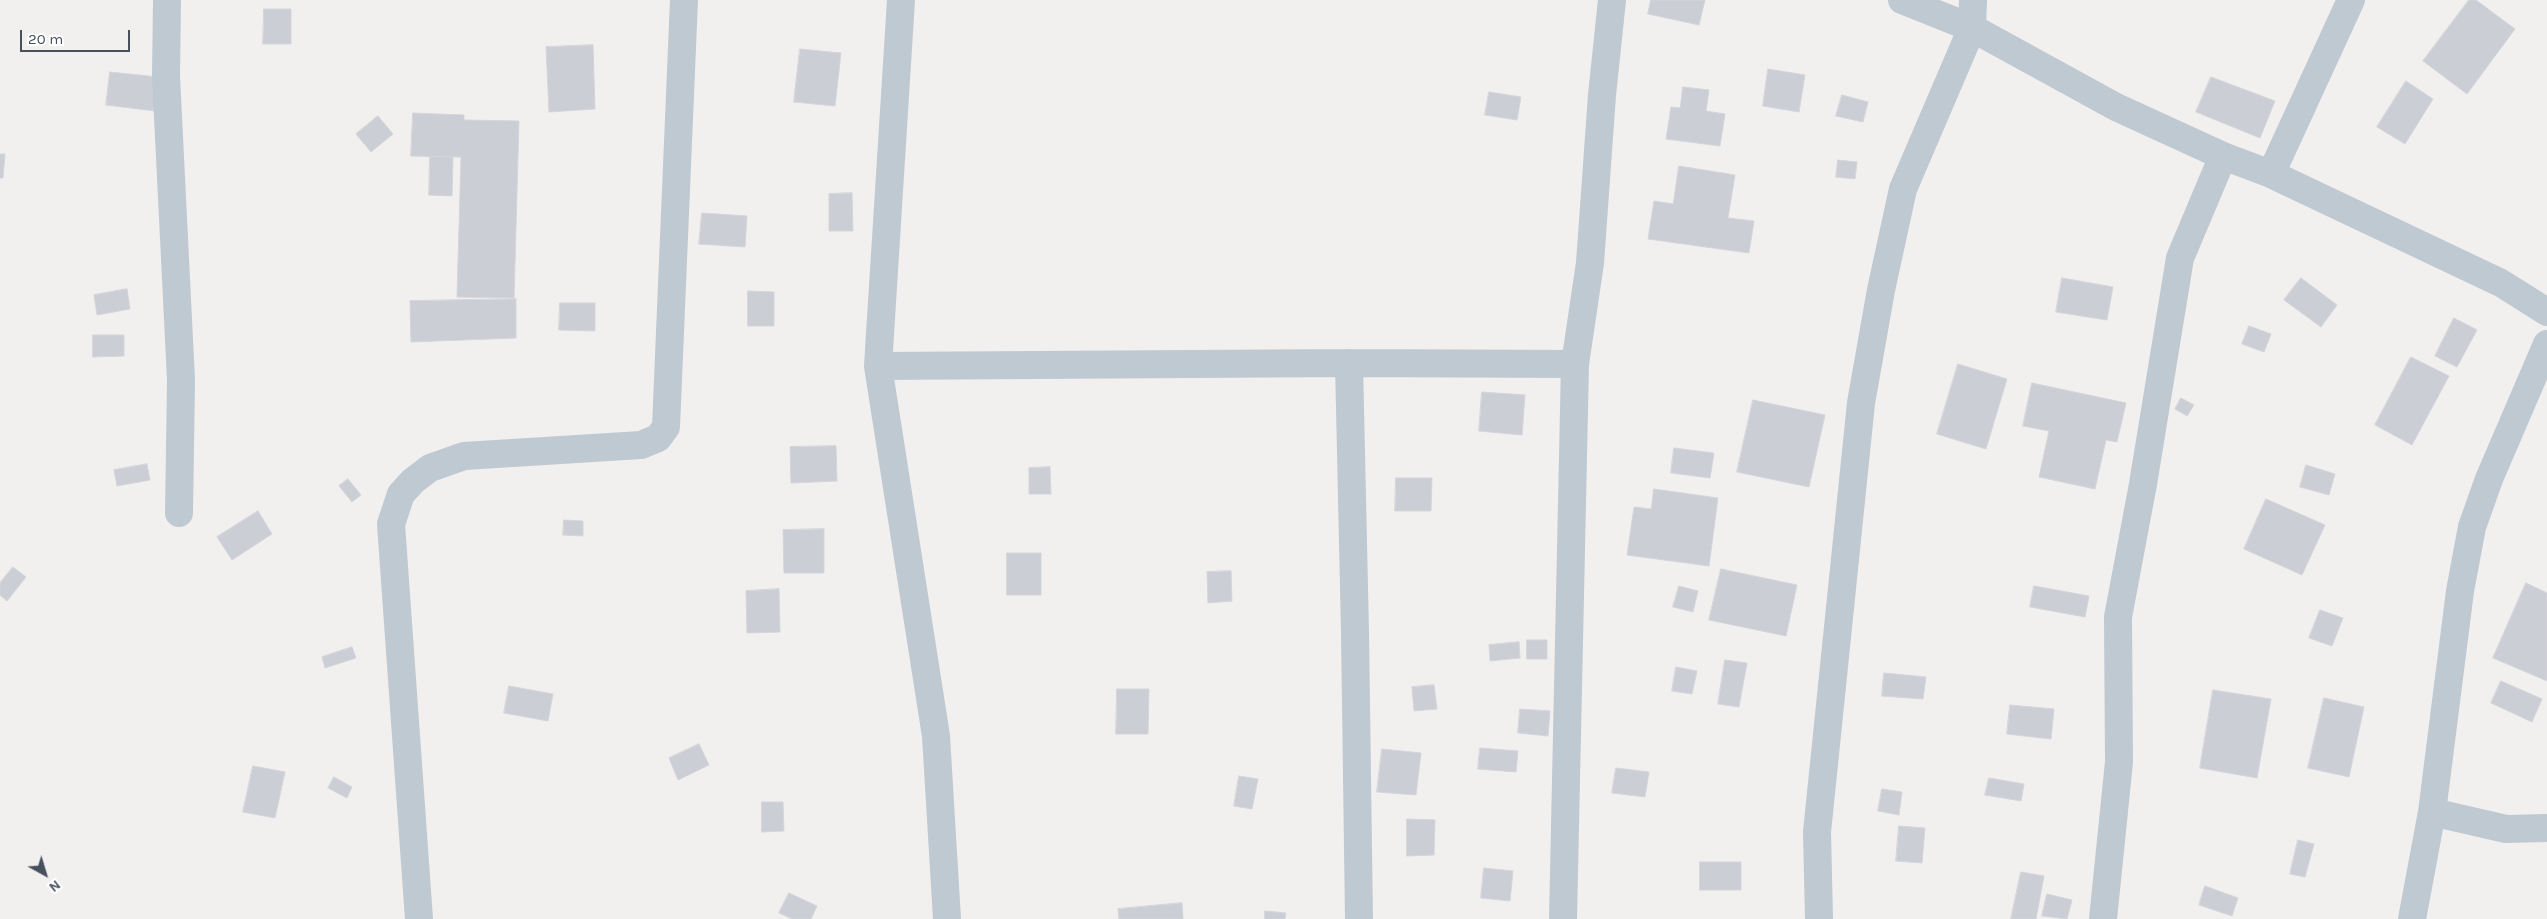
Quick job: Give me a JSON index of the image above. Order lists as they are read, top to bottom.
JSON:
{
  "scale_bar": "20 m",
  "north": "bottom right"
}
